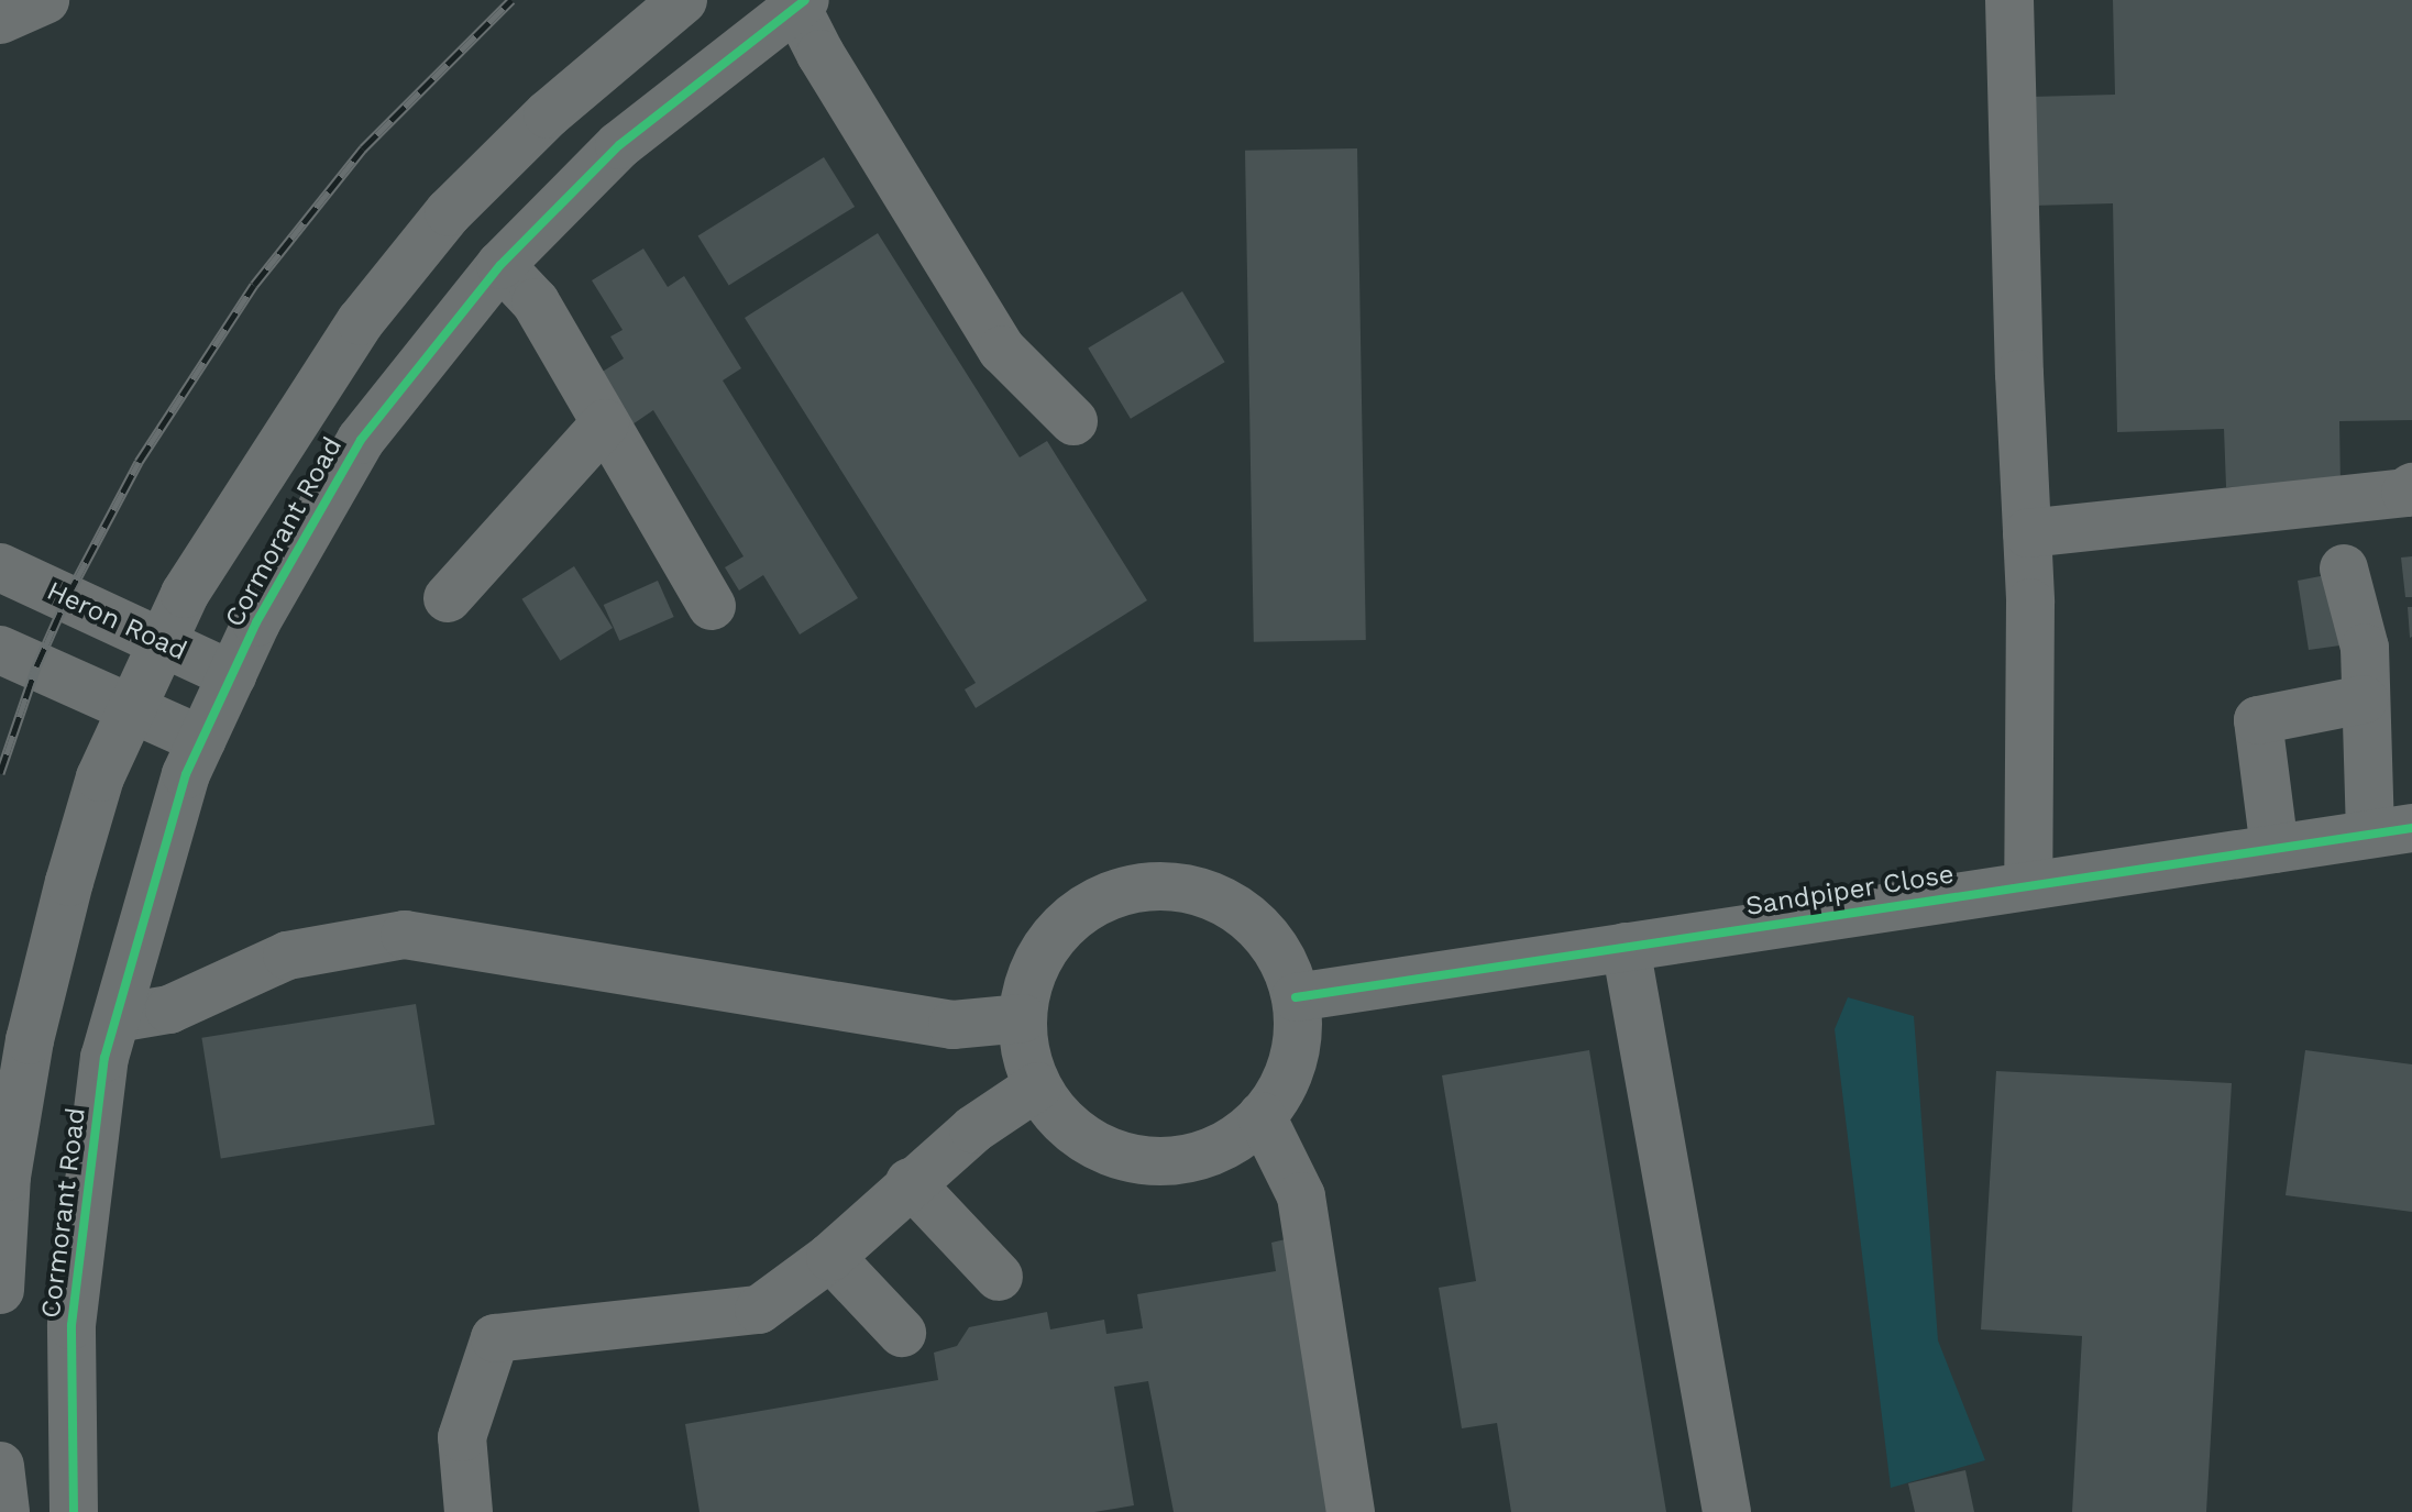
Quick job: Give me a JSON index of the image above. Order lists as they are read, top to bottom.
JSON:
{
  "streets": {
    "street": ["Cormorant Road", "Heron Road", "Sandpiper Close"]
  },
  "crossings": [
    ["Cormorant Road", "Heron Road"]
  ]
}
